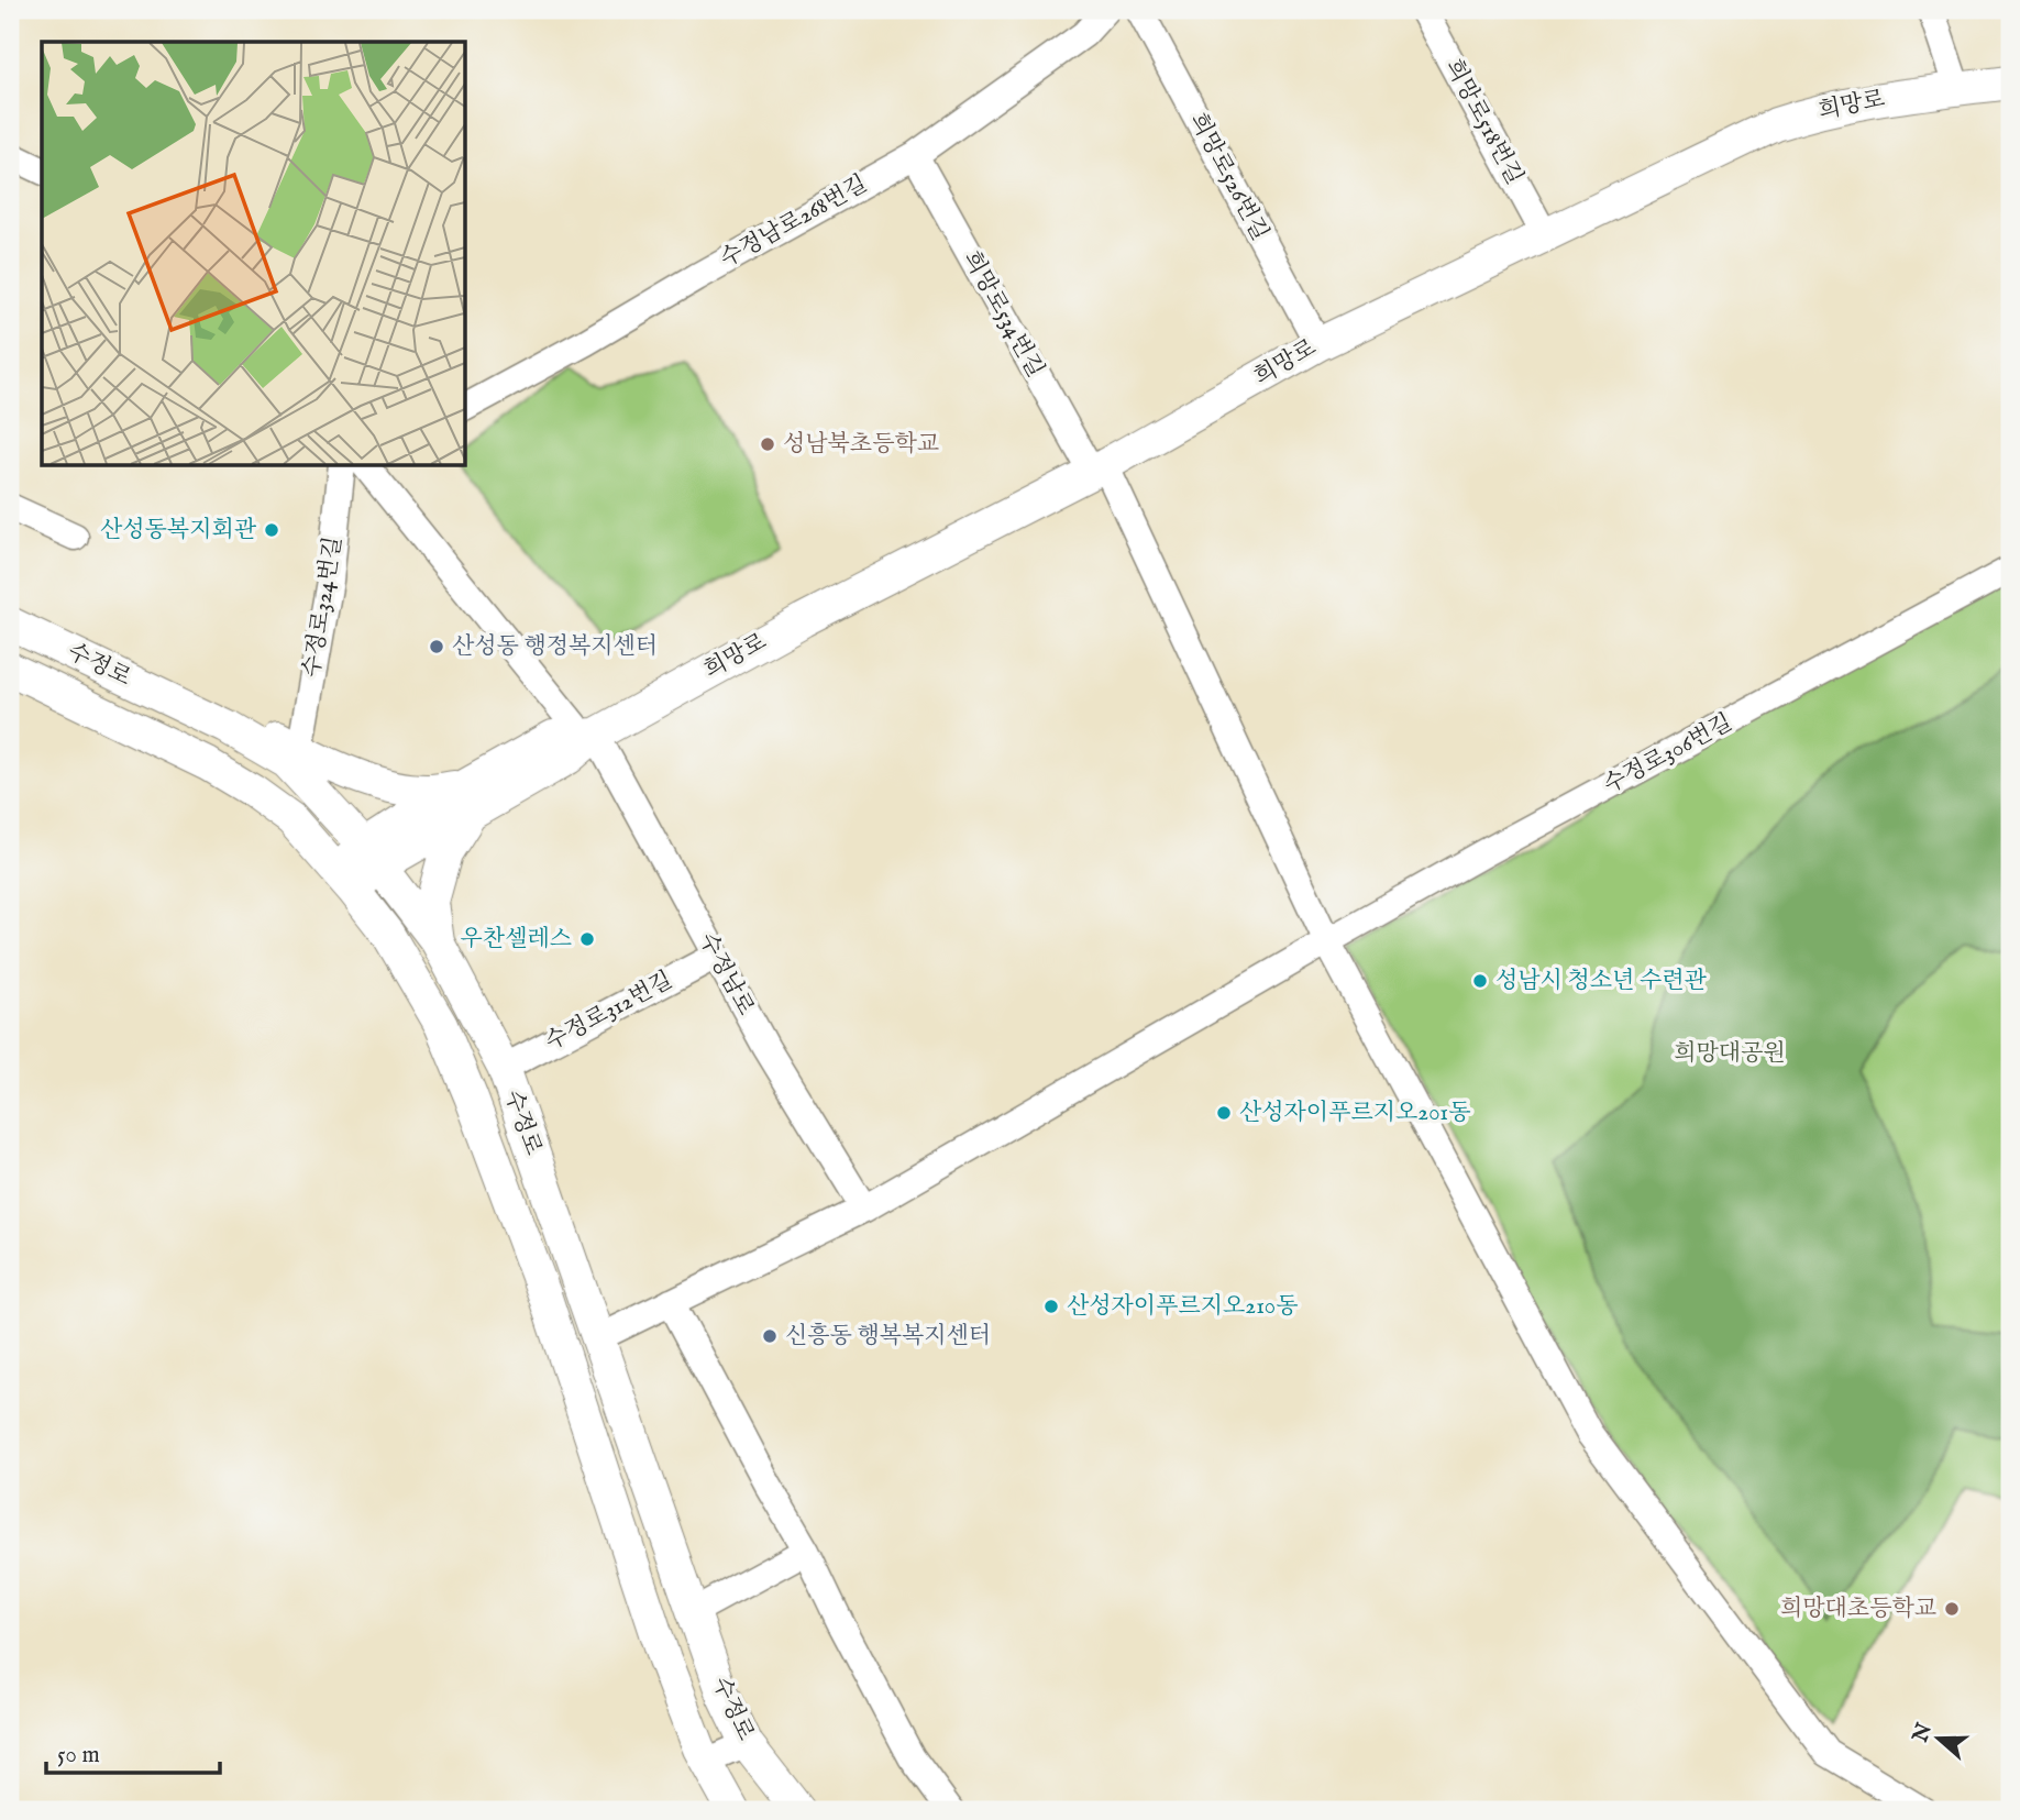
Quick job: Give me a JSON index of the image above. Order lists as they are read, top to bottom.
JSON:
{
  "streets": {
    "main road": ["희망로", "수정로"],
    "street": [
      "희망로518번길",
      "희망로526번길",
      "수정남로268번길",
      "희망로534번길",
      "수정로324번길",
      "수정로306번길",
      "수정남로",
      "수정로312번길"
    ]
  },
  "crossings": [
    ["희망로", "희망로518번길"],
    ["희망로", "희망로526번길"],
    ["희망로", "희망로534번길"],
    ["희망로", "수정로"],
    ["희망로", "수정남로"],
    ["수정남로268번길", "희망로534번길"],
    ["희망로534번길", "수정로306번길"],
    ["수정로", "수정로306번길"],
    ["수정로", "수정로312번길"],
    ["수정로306번길", "수정남로"],
    ["수정남로", "수정로312번길"]
  ],
  "parks": ["희망대공원"],
  "places": [
    "성남북초등학교",
    "산성동복지회관",
    "산성동 행정복지센터",
    "우찬셀레스",
    "성남시 청소년 수련관",
    "산성자이푸르지오201동",
    "산성자이푸르지오210동",
    "신흥동 행복복지센터",
    "희망대초등학교"
  ],
  "scale_bar": "50 m",
  "north": "left"
}
